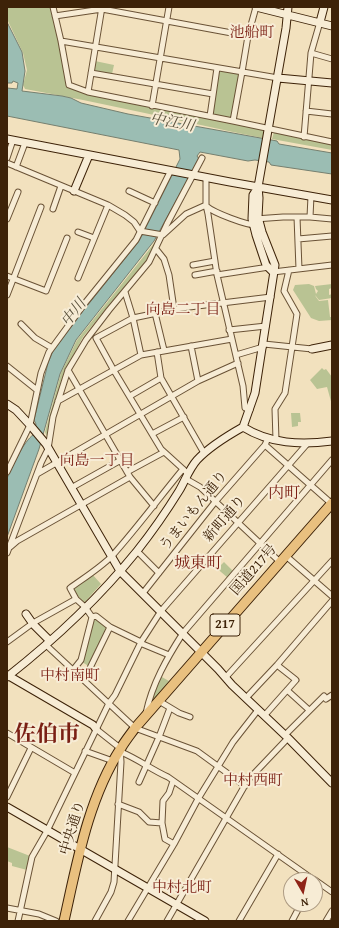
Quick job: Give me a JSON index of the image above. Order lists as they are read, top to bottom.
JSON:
{
  "streets": {
    "highway": ["国道217号", "217", "中央通り"],
    "street": ["うまいもん通り", "新町通り"]
  },
  "crossings": [
    ["国道217号", "中央通り"]
  ],
  "districts": [
    "池船町",
    "向島二丁目",
    "向島一丁目",
    "内町",
    "城東町",
    "中村南町",
    "佐伯市",
    "中村西町",
    "中村北町"
  ],
  "water": ["中江川", "中川"],
  "north": "bottom"
}
